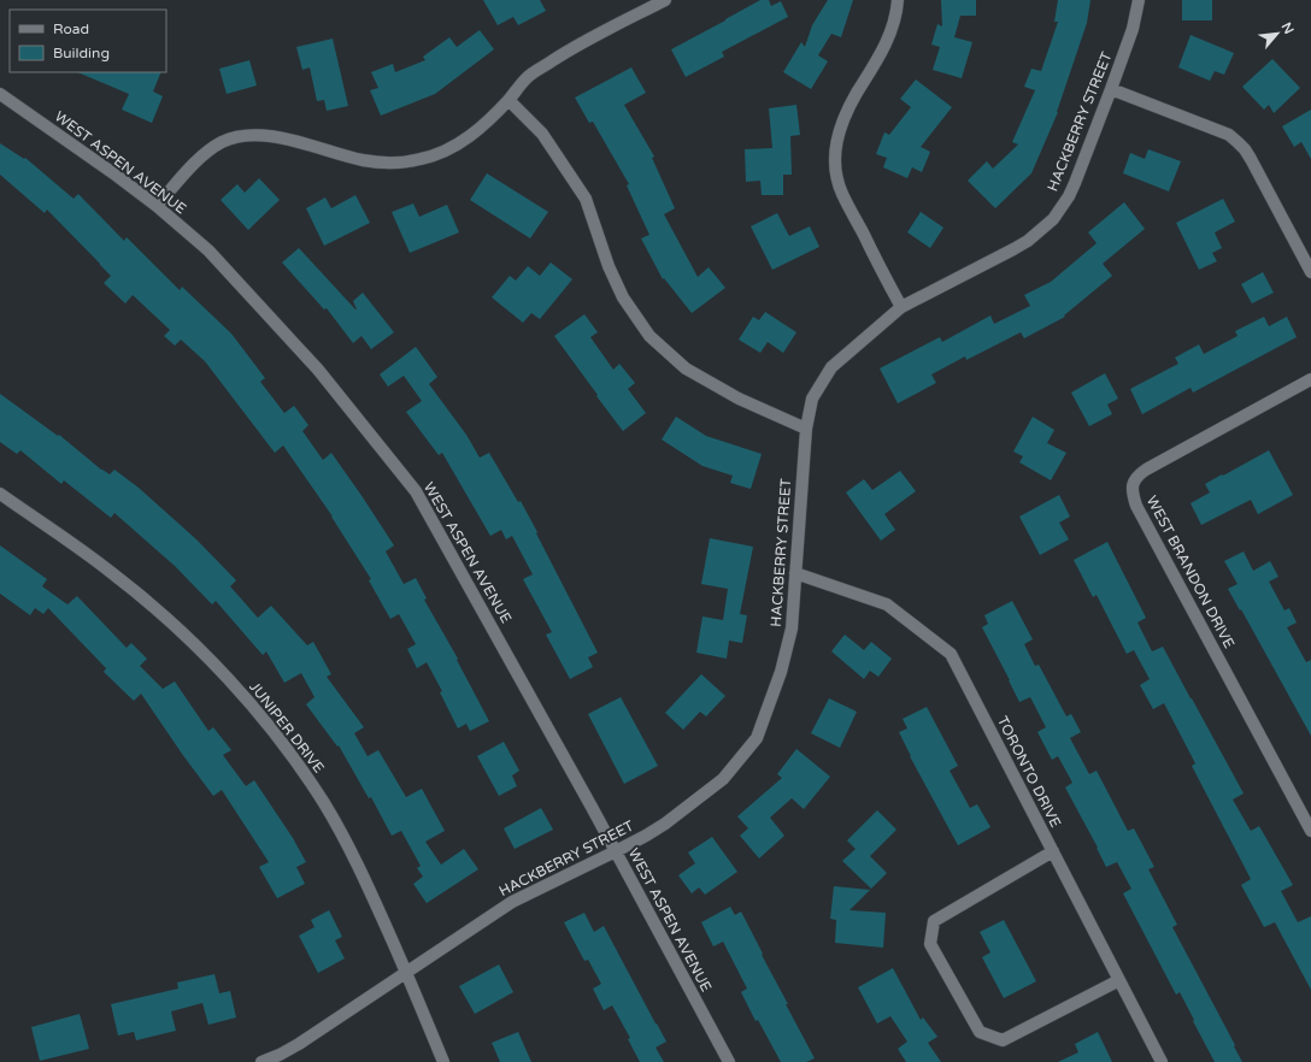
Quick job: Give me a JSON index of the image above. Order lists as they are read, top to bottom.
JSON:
{
  "streets": {
    "street": [
      "HACKBERRY STREET",
      "WEST ASPEN AVENUE",
      "WEST BRANDON DRIVE",
      "JUNIPER DRIVE",
      "TORONTO DRIVE"
    ]
  },
  "crossings": [
    ["HACKBERRY STREET", "WEST ASPEN AVENUE"],
    ["HACKBERRY STREET", "JUNIPER DRIVE"],
    ["HACKBERRY STREET", "TORONTO DRIVE"]
  ],
  "legend": ["Road", "Building"],
  "north": "top right"
}
